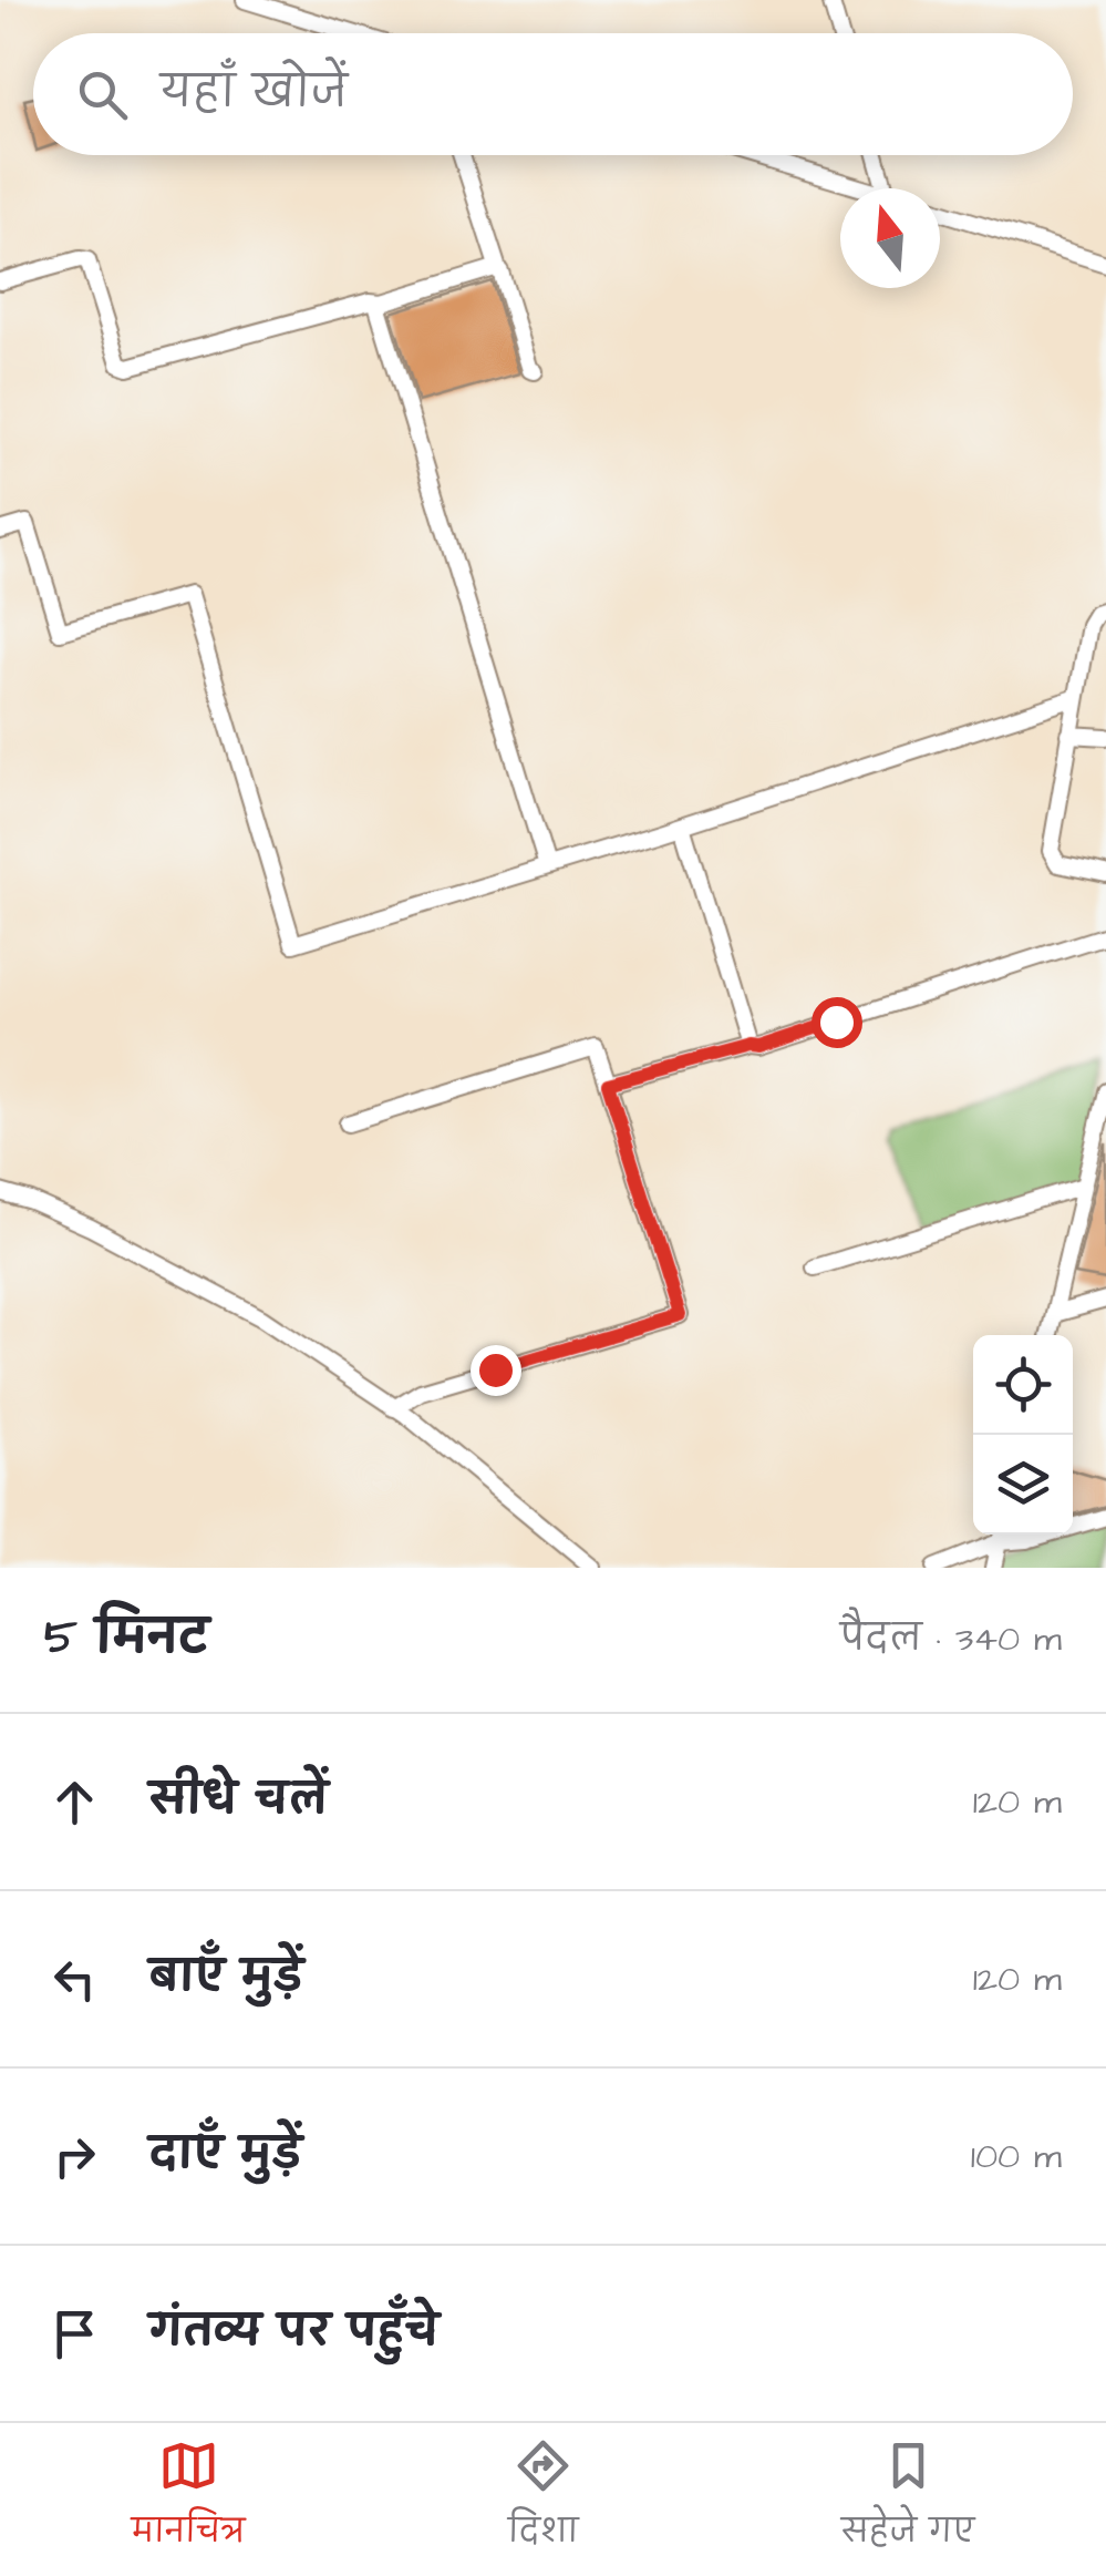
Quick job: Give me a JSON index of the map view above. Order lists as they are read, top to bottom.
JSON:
{
  "north": "top",
  "page": {
    "search": "यहाँ खोजें",
    "heading": ["5 मिनट", "पैदल · 340 m"],
    "list": [
      ["सीधे चलें", "120 m"],
      ["बाएँ मुड़ें", "120 m"],
      ["दाएँ मुड़ें", "100 m"],
      "गंतव्य पर पहुँचे"
    ],
    "nav": ["मानचित्र", "दिशा", "सहेजे गए"]
  }
}
